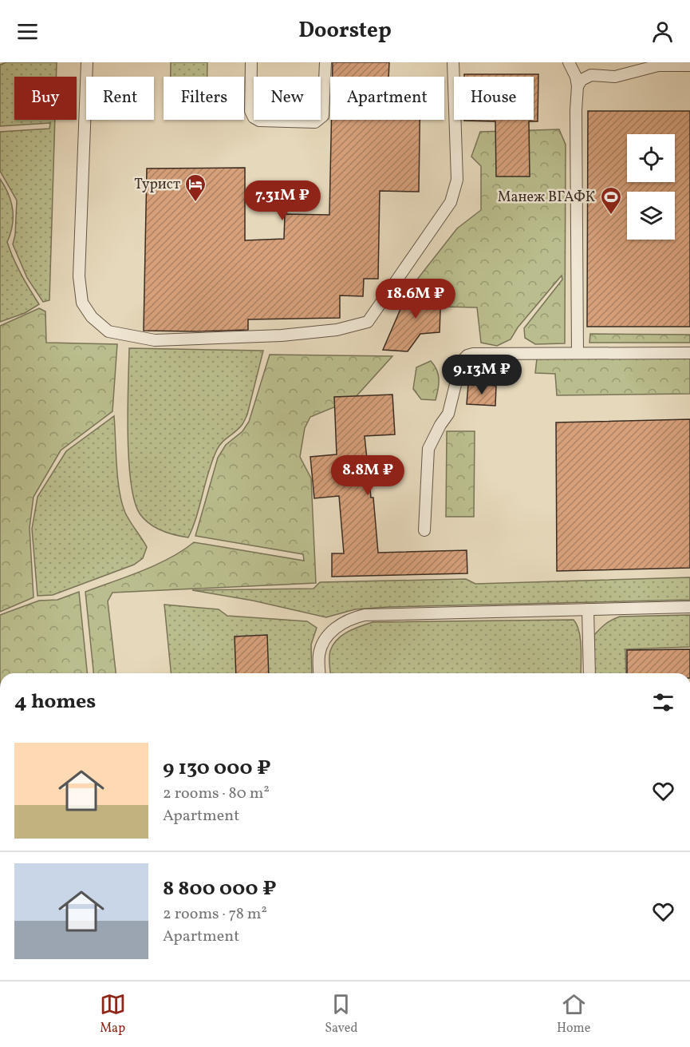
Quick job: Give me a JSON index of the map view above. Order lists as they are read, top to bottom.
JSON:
{
  "places": {
    "hotel": ["Турист"],
    "sports": ["Манеж ВГАФК"]
  },
  "page": {
    "header": "Doorstep",
    "chip": [
      "Buy",
      "Rent",
      "Filters",
      "New",
      "Apartment",
      "House"
    ],
    "price": [
      "7.31M ₽",
      "18.6M ₽",
      "9.13M ₽",
      "8.8M ₽"
    ],
    "heading": "4 homes",
    "list": [
      {
        "name": "9 130 000 ₽",
        "note": "2 rooms · 80 m² · Apartment"
      },
      {
        "name": "8 800 000 ₽",
        "note": "2 rooms · 78 m² · Apartment"
      }
    ],
    "tabs": ["Map", "Saved", "Home"]
  }
}
